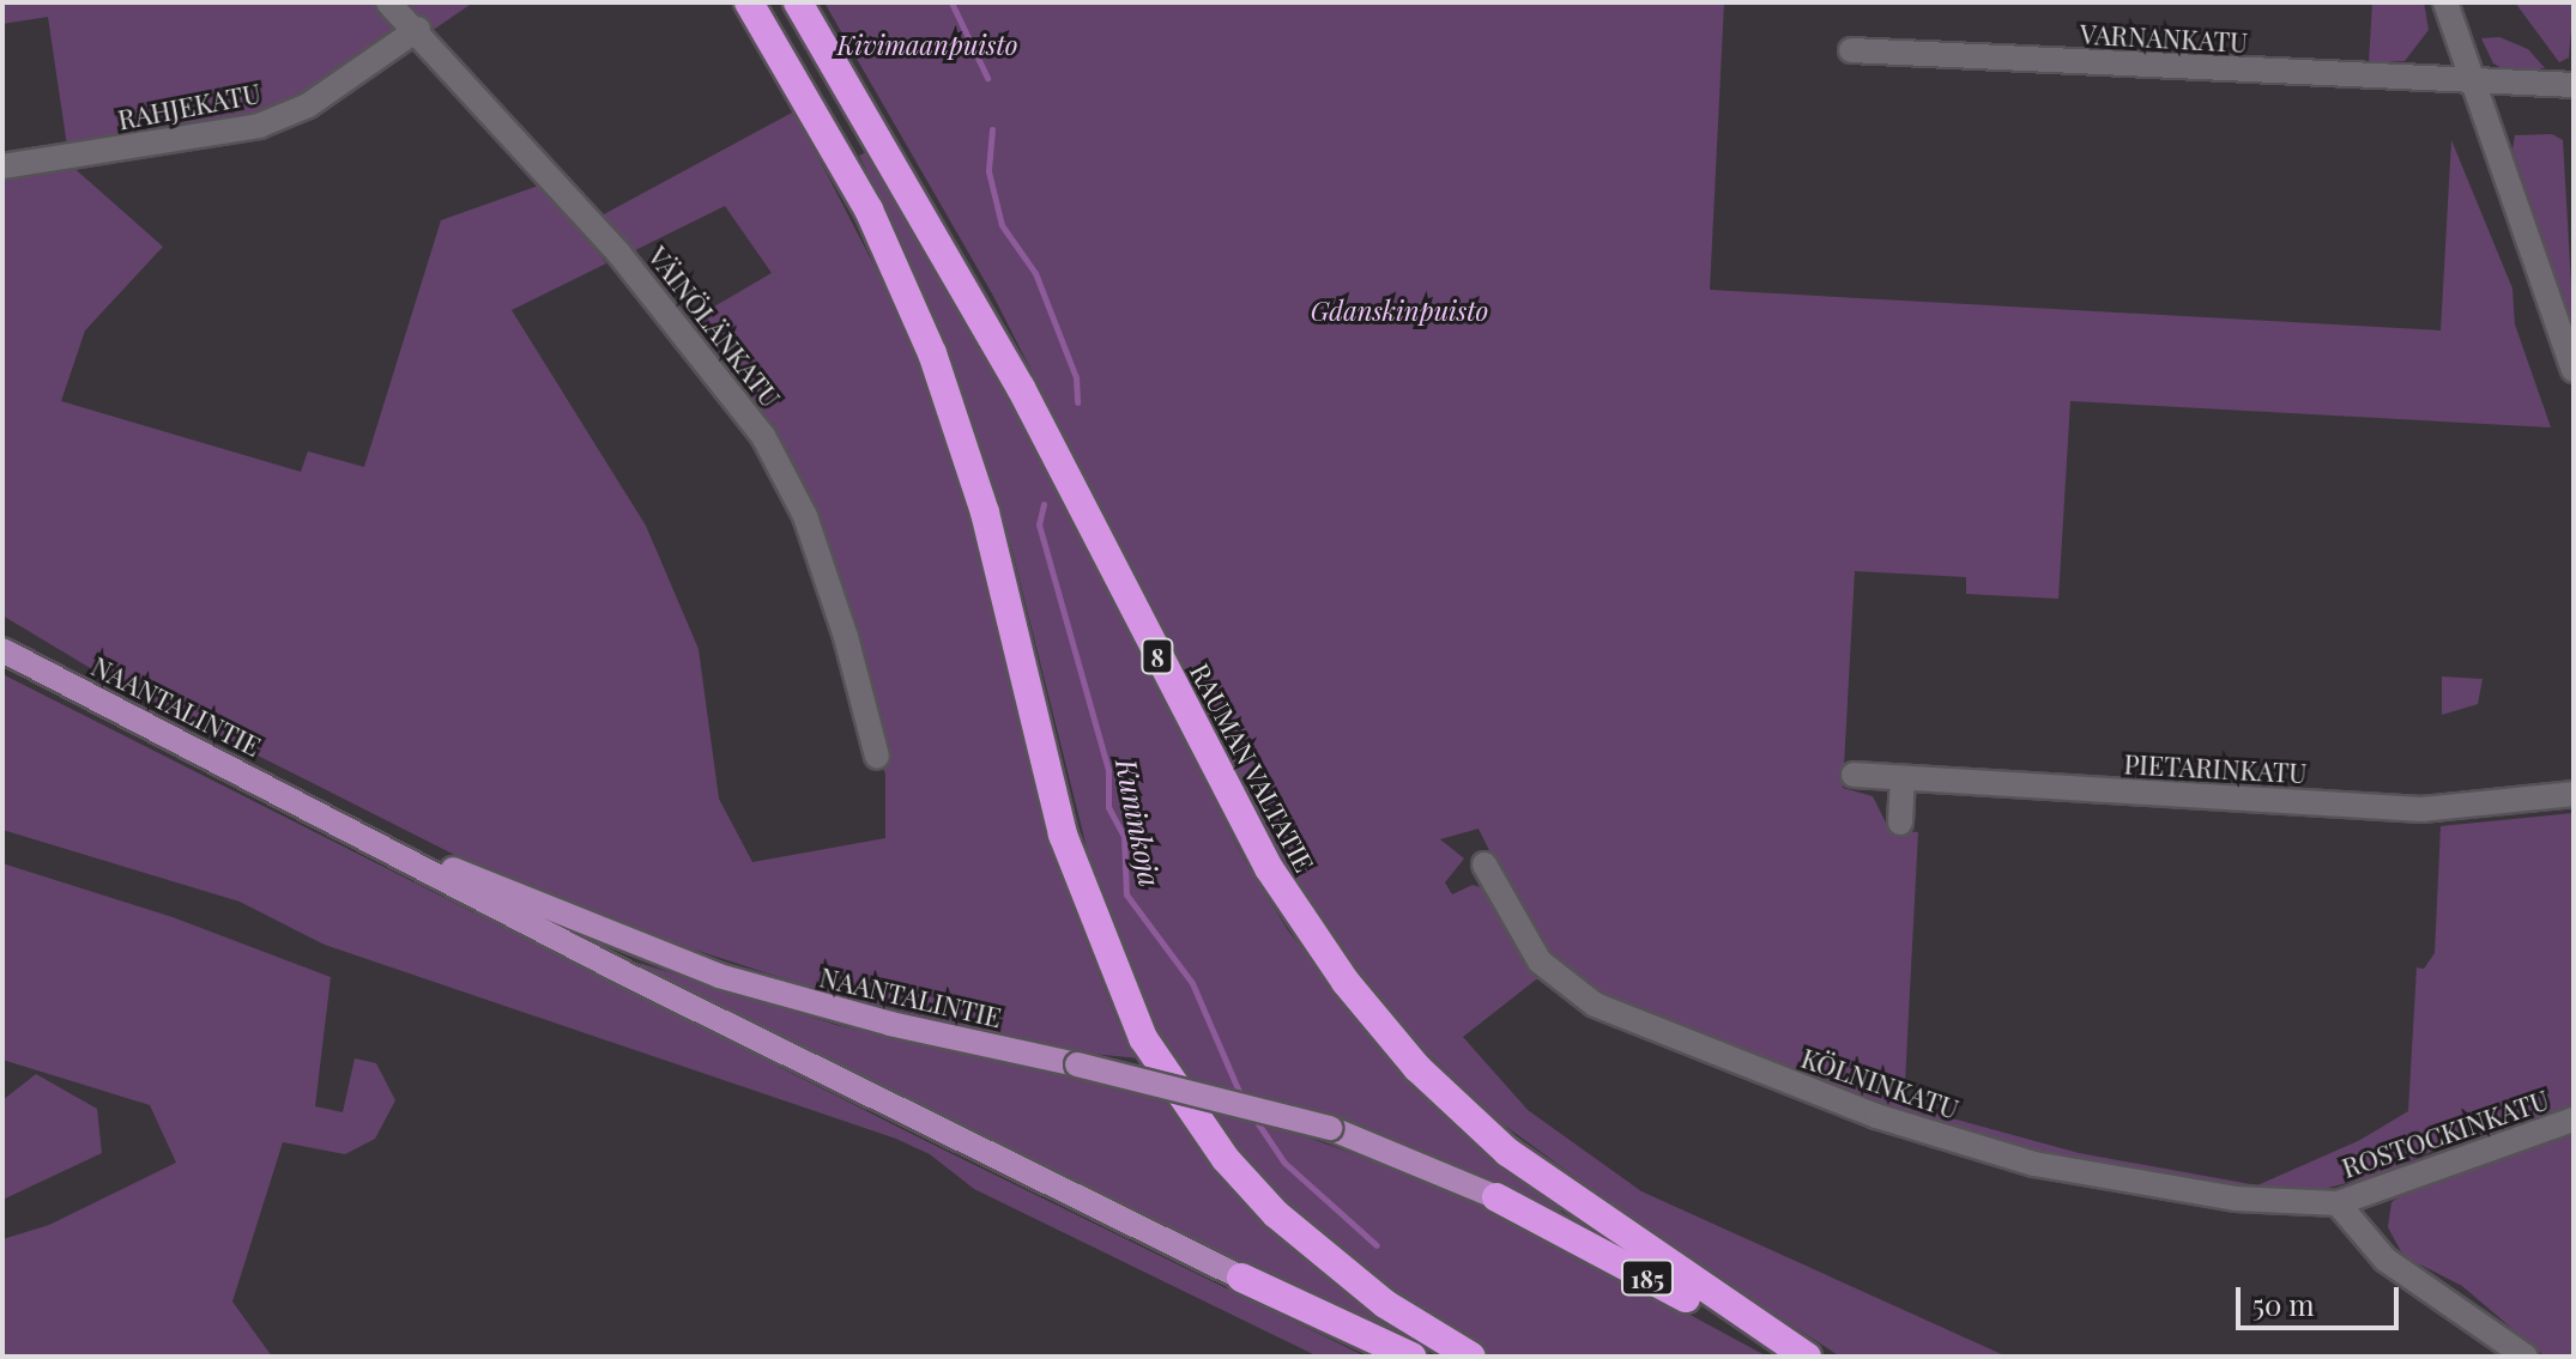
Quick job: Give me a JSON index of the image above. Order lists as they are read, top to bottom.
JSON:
{
  "streets": {
    "highway": ["8", "RAUMAN VALTATIE", "185"],
    "main road": ["NAANTALINTIE"],
    "street": [
      "VARNANKATU",
      "RAHJEKATU",
      "VÄINÖLÄNKATU",
      "PIETARINKATU",
      "KÖLNINKATU",
      "ROSTOCKINKATU"
    ]
  },
  "crossings": [
    ["RAHJEKATU", "VÄINÖLÄNKATU"],
    ["NAANTALINTIE", "185"],
    ["KÖLNINKATU", "ROSTOCKINKATU"]
  ],
  "water": ["Kuninkoja"],
  "parks": ["Kivimaanpuisto", "Gdanskinpuisto"],
  "scale_bar": "50 m"
}
